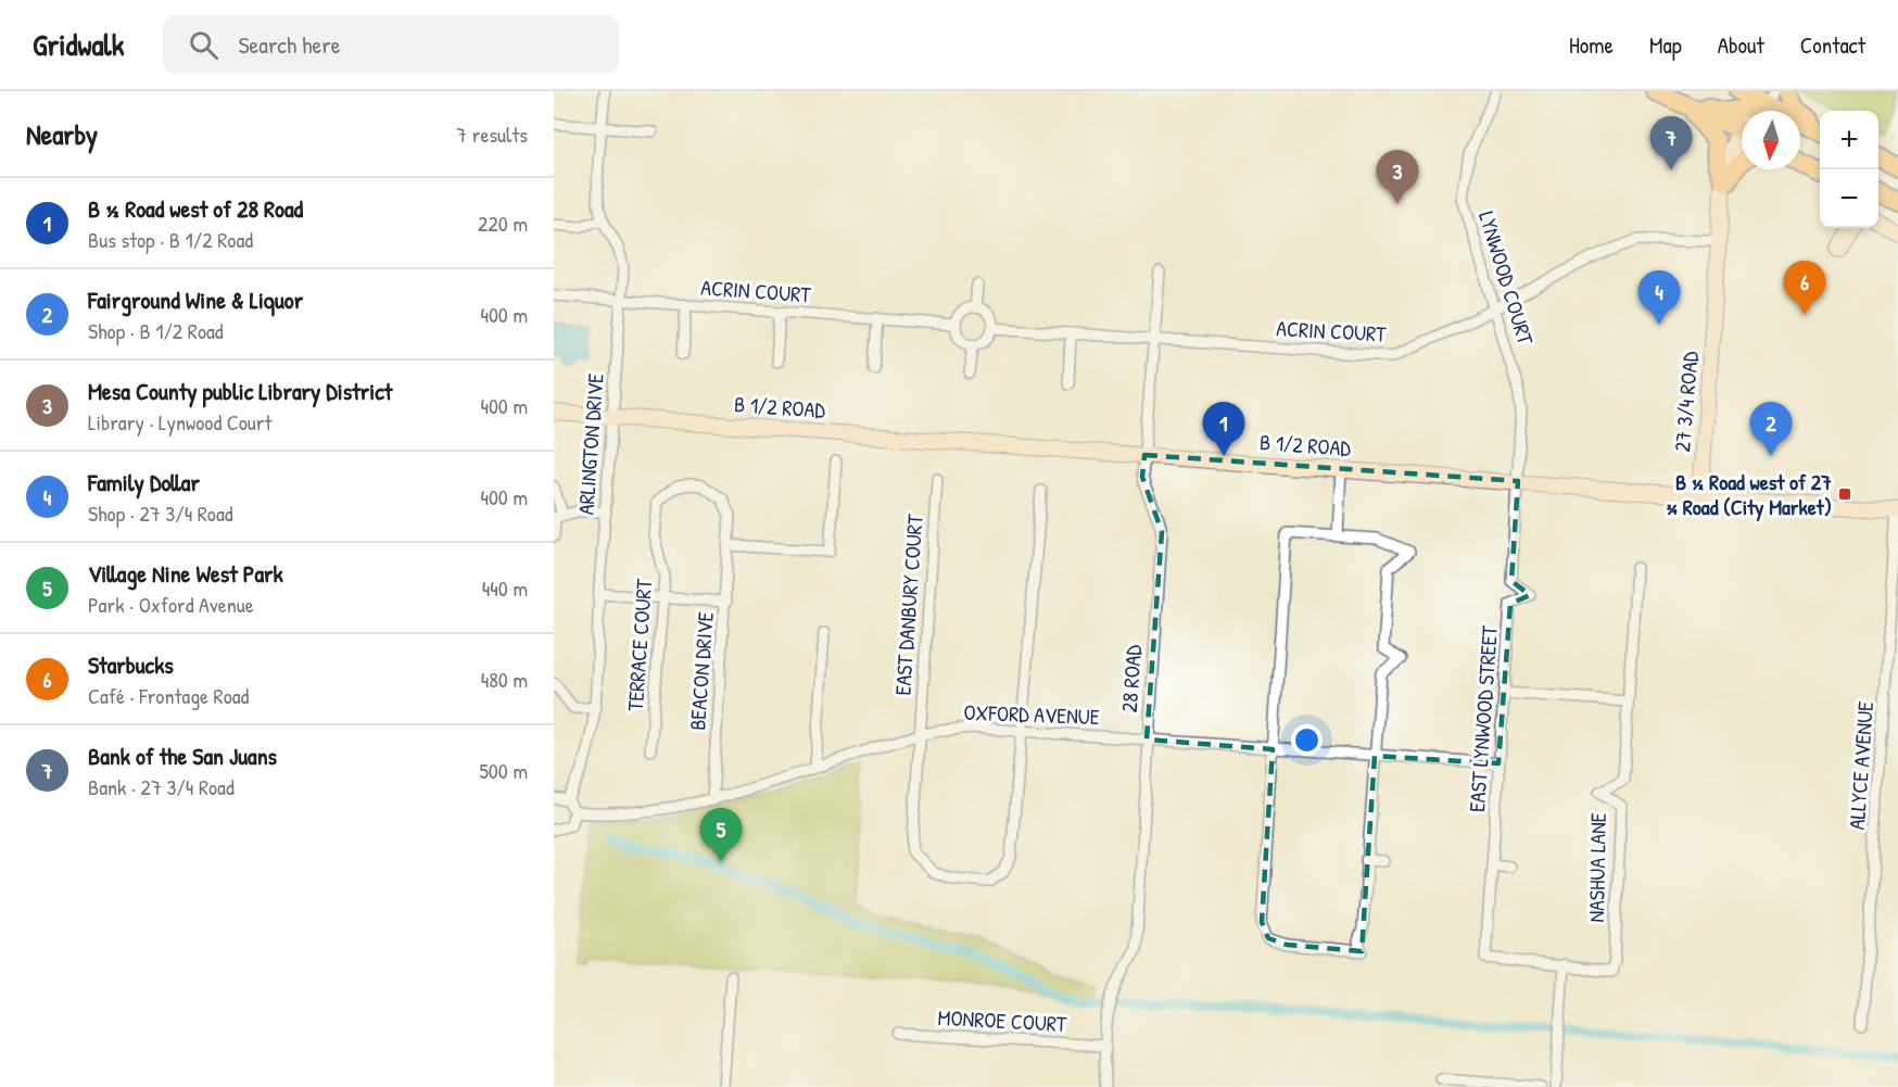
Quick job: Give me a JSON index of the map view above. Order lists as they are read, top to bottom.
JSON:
{
  "streets": {
    "main road": ["27 3/4 ROAD", "B 1/2 ROAD"],
    "street": [
      "LYNWOOD COURT",
      "ACRIN COURT",
      "ARLINGTON DRIVE",
      "EAST DANBURY COURT",
      "TERRACE COURT",
      "BEACON DRIVE",
      "28 ROAD",
      "OXFORD AVENUE",
      "EAST LYNWOOD STREET",
      "ALLYCE AVENUE",
      "NASHUA LANE",
      "MONROE COURT"
    ]
  },
  "crossings": [
    ["LYNWOOD COURT", "ACRIN COURT"],
    ["LYNWOOD COURT", "B 1/2 ROAD"],
    ["LYNWOOD COURT", "EAST LYNWOOD STREET"],
    ["ACRIN COURT", "27 3/4 ROAD"],
    ["ACRIN COURT", "ARLINGTON DRIVE"],
    ["ACRIN COURT", "28 ROAD"],
    ["27 3/4 ROAD", "B 1/2 ROAD"],
    ["B 1/2 ROAD", "ARLINGTON DRIVE"],
    ["B 1/2 ROAD", "28 ROAD"],
    ["B 1/2 ROAD", "EAST LYNWOOD STREET"],
    ["B 1/2 ROAD", "ALLYCE AVENUE"],
    ["EAST DANBURY COURT", "OXFORD AVENUE"],
    ["TERRACE COURT", "BEACON DRIVE"],
    ["BEACON DRIVE", "OXFORD AVENUE"],
    ["28 ROAD", "OXFORD AVENUE"],
    ["28 ROAD", "MONROE COURT"],
    ["OXFORD AVENUE", "EAST LYNWOOD STREET"],
    ["EAST LYNWOOD STREET", "NASHUA LANE"]
  ],
  "places": {
    "transit": ["B ½ Road west of 27 ¾ Road (City Market)"]
  },
  "north": "bottom",
  "page": {
    "header": "Gridwalk",
    "search": "Search here",
    "nav": [
      "Home",
      "Map",
      "About",
      "Contact"
    ],
    "heading": ["Nearby", "7 results"],
    "map_buttons": ["+", "−"],
    "pins": [
      "7",
      "3",
      "6",
      "4",
      "1",
      "2",
      "5"
    ],
    "list": [
      {
        "mark": "1",
        "name": "B ½ Road west of 28 Road",
        "note": "Bus stop · B 1/2 Road",
        "value": "220 m"
      },
      {
        "mark": "2",
        "name": "Fairground Wine & Liquor",
        "note": "Shop · B 1/2 Road",
        "value": "400 m"
      },
      {
        "mark": "3",
        "name": "Mesa County public Library District",
        "note": "Library · Lynwood Court",
        "value": "400 m"
      },
      {
        "mark": "4",
        "name": "Family Dollar",
        "note": "Shop · 27 3/4 Road",
        "value": "400 m"
      },
      {
        "mark": "5",
        "name": "Village Nine West Park",
        "note": "Park · Oxford Avenue",
        "value": "440 m"
      },
      {
        "mark": "6",
        "name": "Starbucks",
        "note": "Café · Frontage Road",
        "value": "480 m"
      },
      {
        "mark": "7",
        "name": "Bank of the San Juans",
        "note": "Bank · 27 3/4 Road",
        "value": "500 m"
      }
    ]
  }
}
